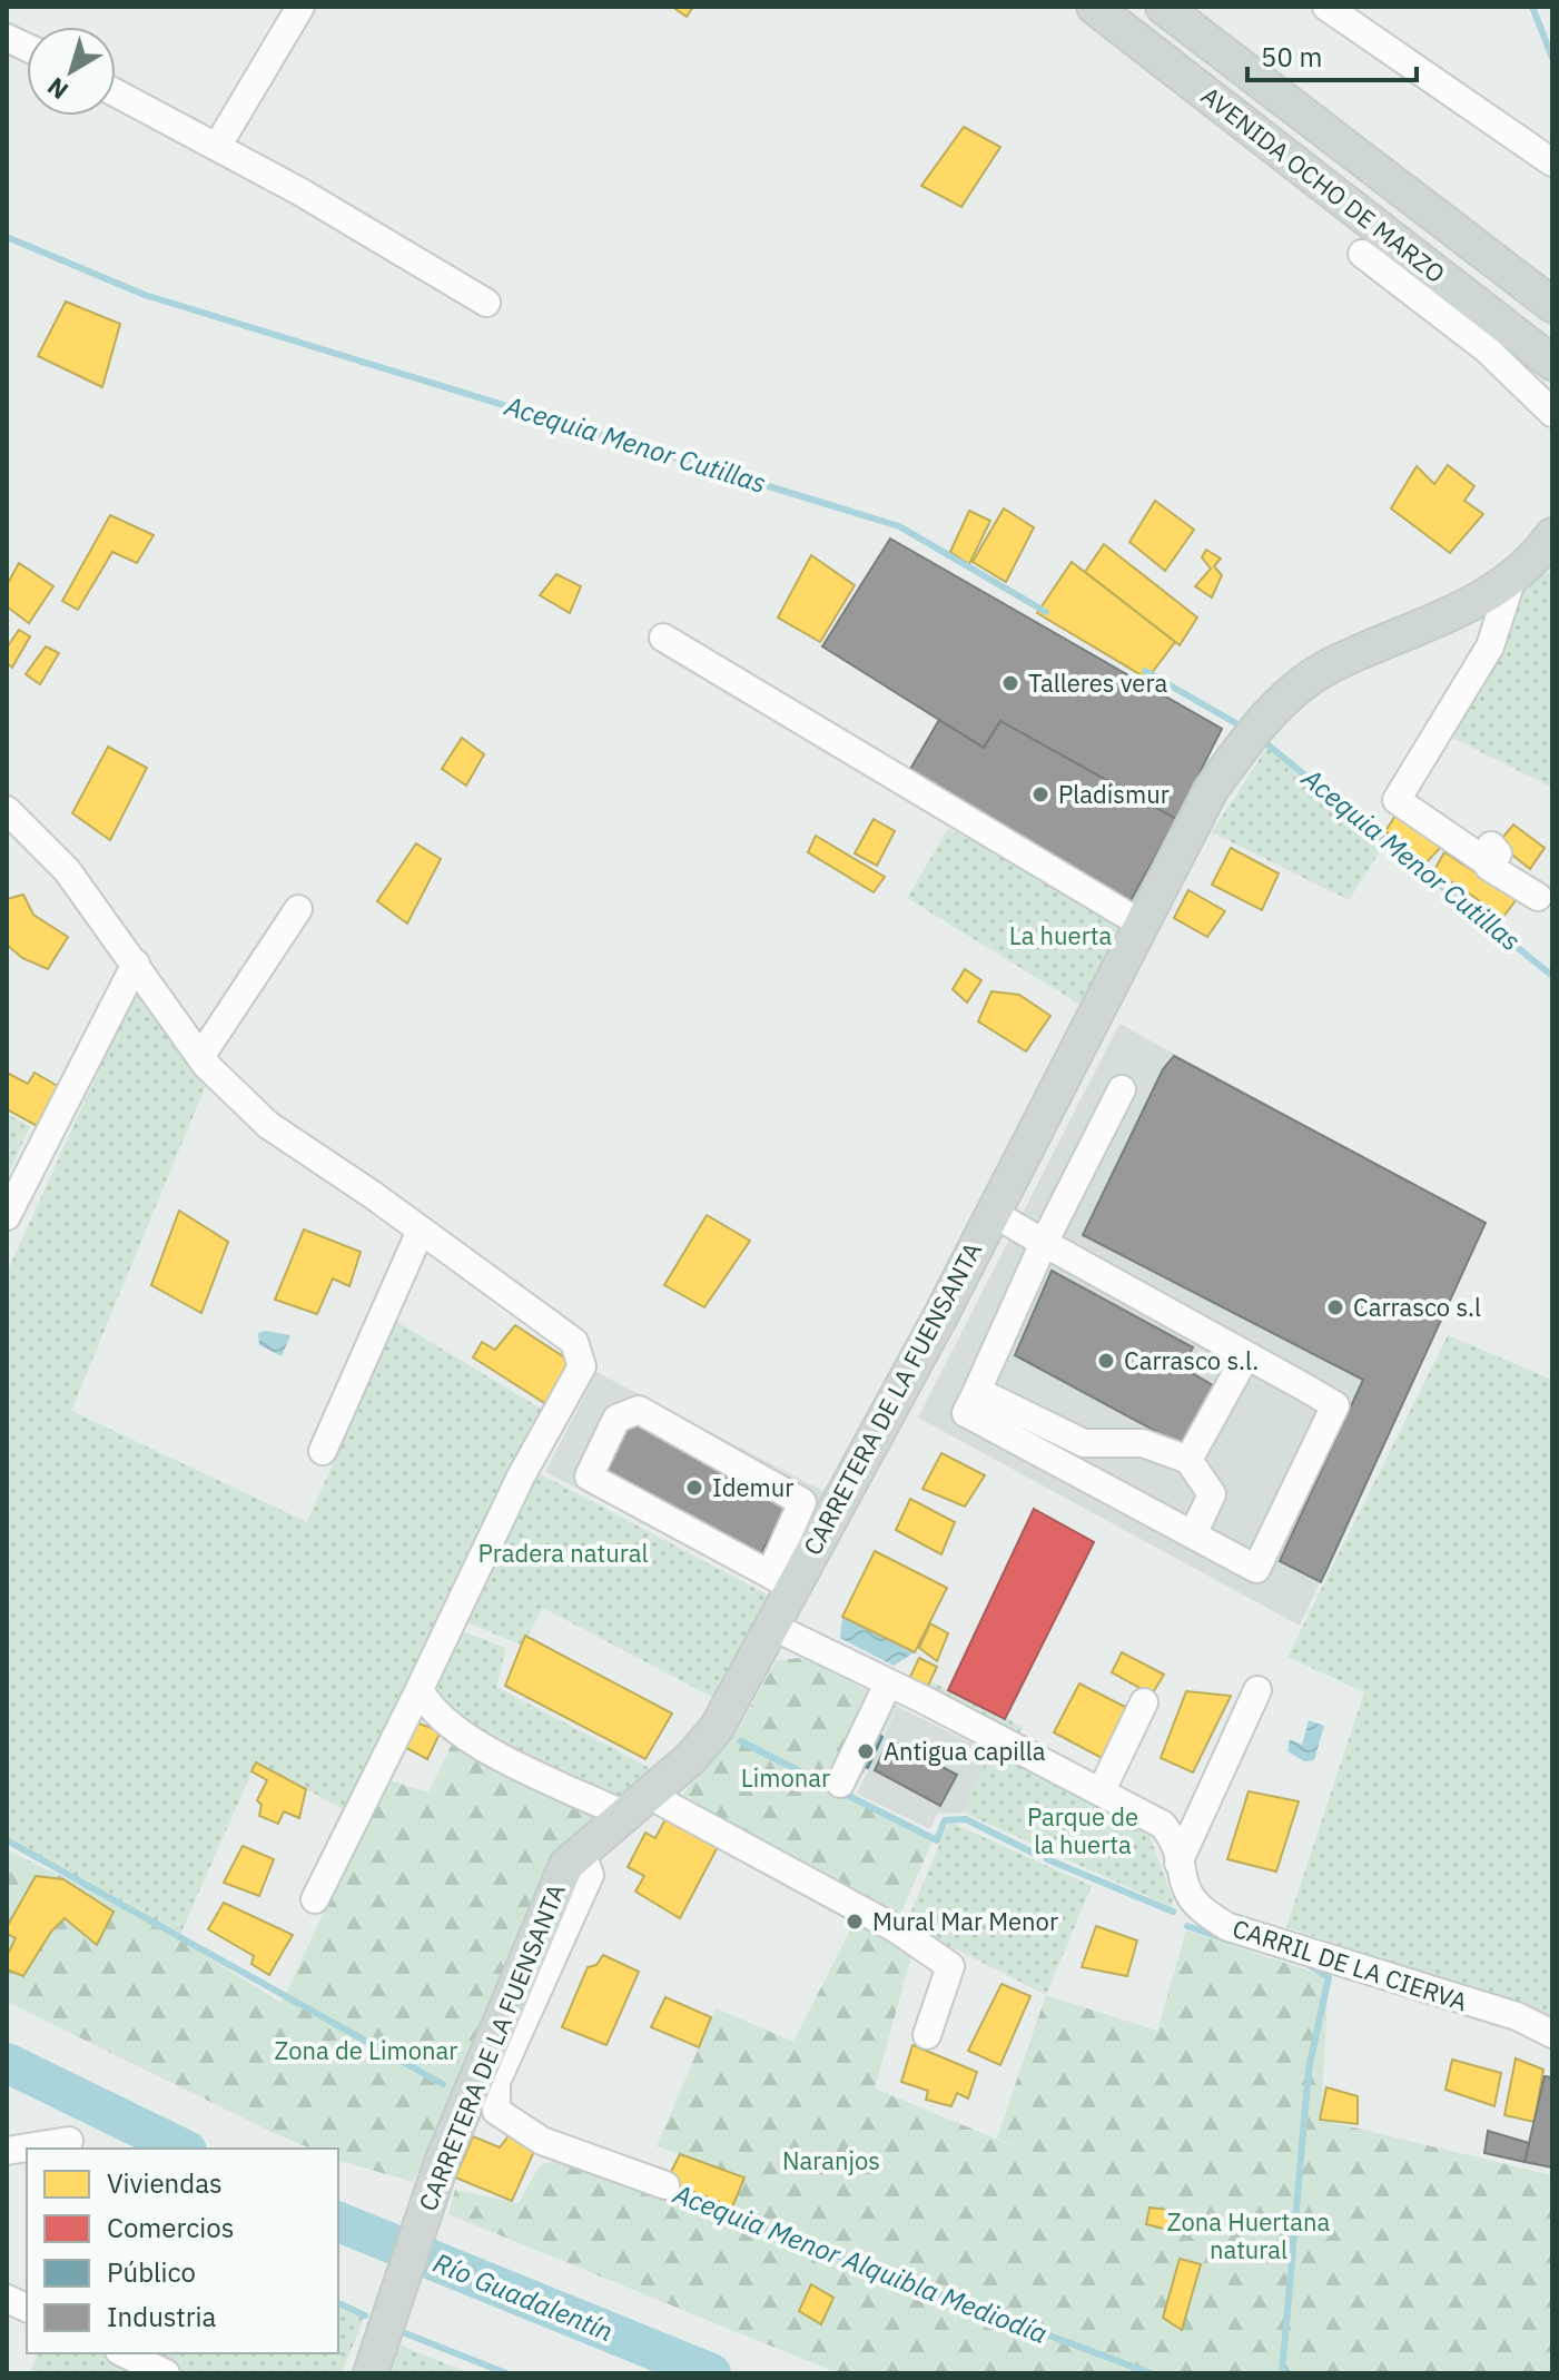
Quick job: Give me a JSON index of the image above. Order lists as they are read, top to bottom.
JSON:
{
  "streets": {
    "main road": ["AVENIDA OCHO DE MARZO", "CARRETERA DE LA FUENSANTA"],
    "street": ["CARRIL DE LA CIERVA"]
  },
  "crossings": [
    ["CARRETERA DE LA FUENSANTA", "CARRIL DE LA CIERVA"]
  ],
  "water": ["Acequia Menor Cutillas", "Acequia Menor Alquibla Mediodía", "Río Guadalentín"],
  "parks": [
    "La huerta",
    "Pradera natural",
    "Limonar",
    "Parque de la huerta",
    "Zona de Limonar",
    "Naranjos",
    "Zona Huertana natural"
  ],
  "places": [
    "Talleres vera",
    "Pladismur",
    "Carrasco s.l",
    "Carrasco s.l.",
    "Idemur",
    "Antigua capilla",
    "Mural Mar Menor"
  ],
  "legend": [
    "Viviendas",
    "Comercios",
    "Público",
    "Industria"
  ],
  "scale_bar": "50 m",
  "north": "bottom left"
}
